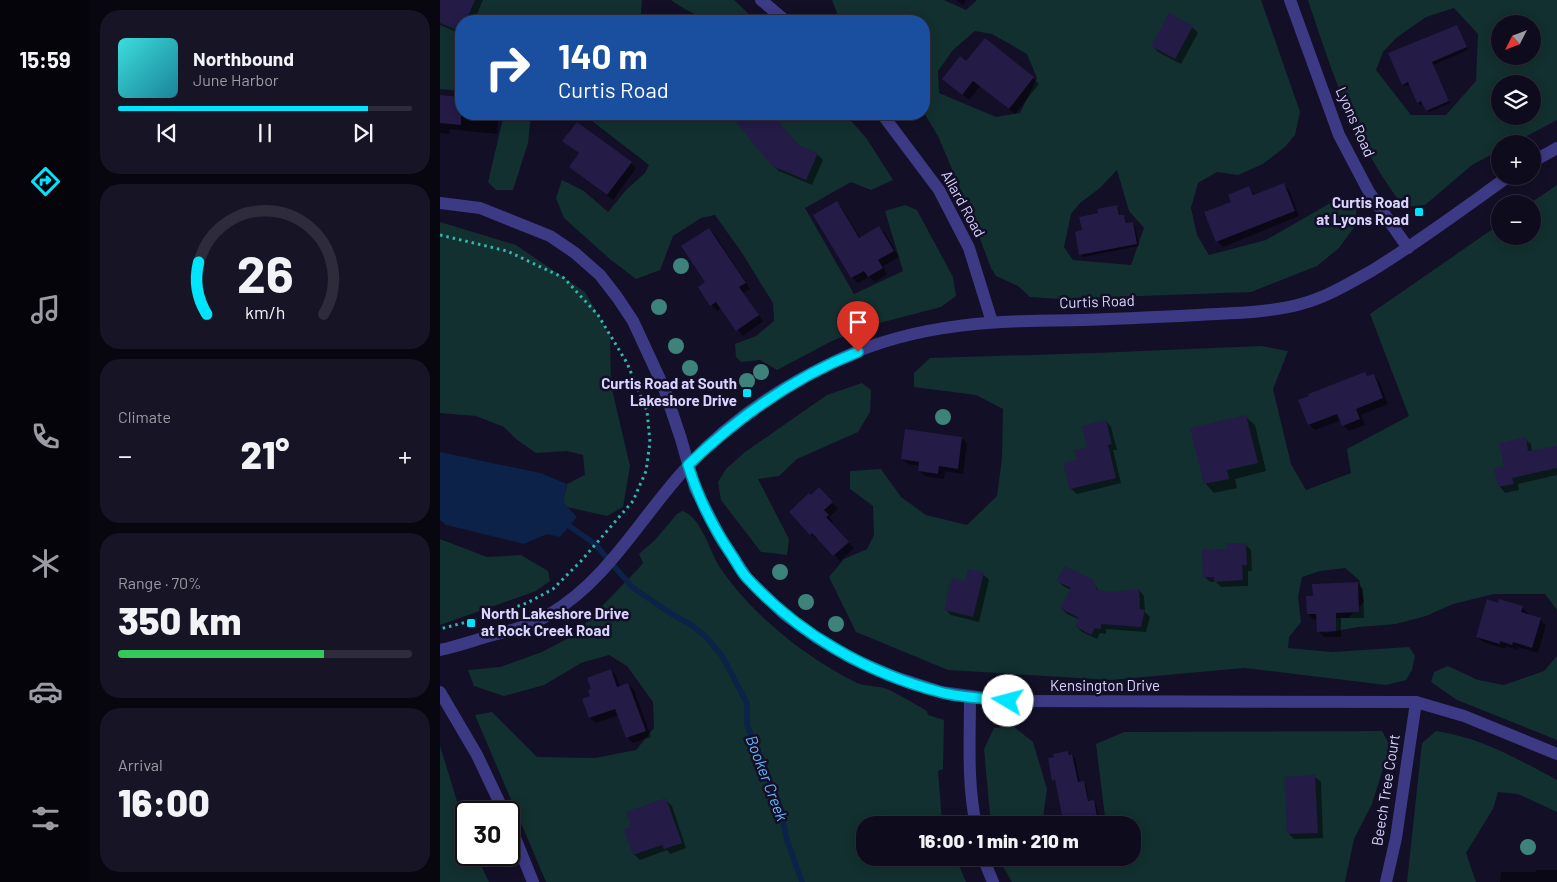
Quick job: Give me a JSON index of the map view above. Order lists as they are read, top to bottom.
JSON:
{
  "streets": {
    "street": [
      "Lyons Road",
      "Allard Road",
      "Curtis Road",
      "Kensington Drive",
      "Beech Tree Court"
    ]
  },
  "crossings": [
    ["Lyons Road", "Curtis Road"],
    ["Allard Road", "Curtis Road"],
    ["Curtis Road", "Kensington Drive"],
    ["Kensington Drive", "Beech Tree Court"]
  ],
  "water": ["Booker Creek"],
  "places": {
    "transit": ["Curtis Road at Lyons Road", "Curtis Road at South Lakeshore Drive", "North Lakeshore Drive at Rock Creek Road"]
  },
  "north": "bottom left",
  "page": {
    "tabs": "15:59",
    "map_buttons": ["+", "−"],
    "turn": ["140 m", "Curtis Road"],
    "song": ["Northbound", "June Harbor"],
    "tile": [
      "Climate",
      ["Range · 70%", "350 km"],
      ["Arrival", "16:00"]
    ],
    "heat": ["−", "21°", "+"],
    "limit": "30",
    "trip": "16:00 · 1 min · 210 m",
    "gauge": ["26", "km/h"]
  }
}
